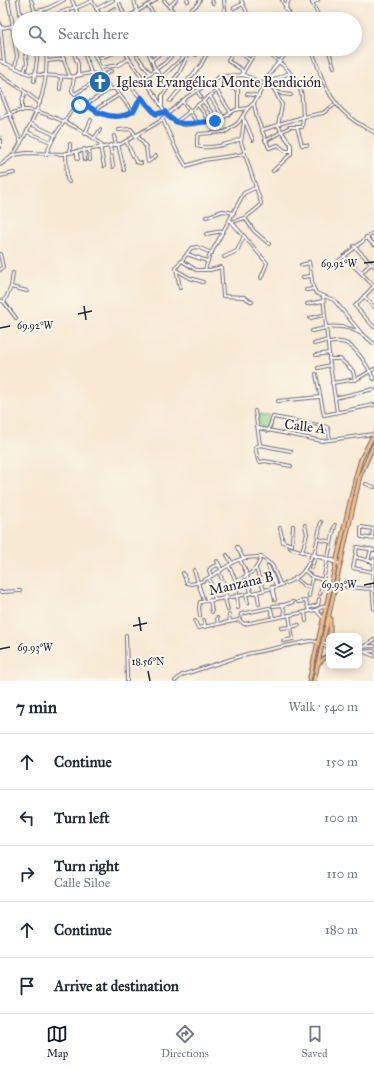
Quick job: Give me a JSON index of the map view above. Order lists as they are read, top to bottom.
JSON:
{
  "streets": {
    "street": ["Calle A", "Manzana B"]
  },
  "places": {
    "church": ["Iglesia Evangélica Monte Bendición"]
  },
  "page": {
    "search": "Search here",
    "heading": ["7 min", "Walk · 540 m"],
    "list": [
      ["Continue", "150 m"],
      ["Turn left", "100 m"],
      ["Turn right", "Calle Siloe", "110 m"],
      ["Continue", "180 m"],
      "Arrive at destination"
    ],
    "nav": ["Map", "Directions", "Saved"]
  },
  "coordinates": ["69.92°W", "69.93°W", "18.56°N"]
}
